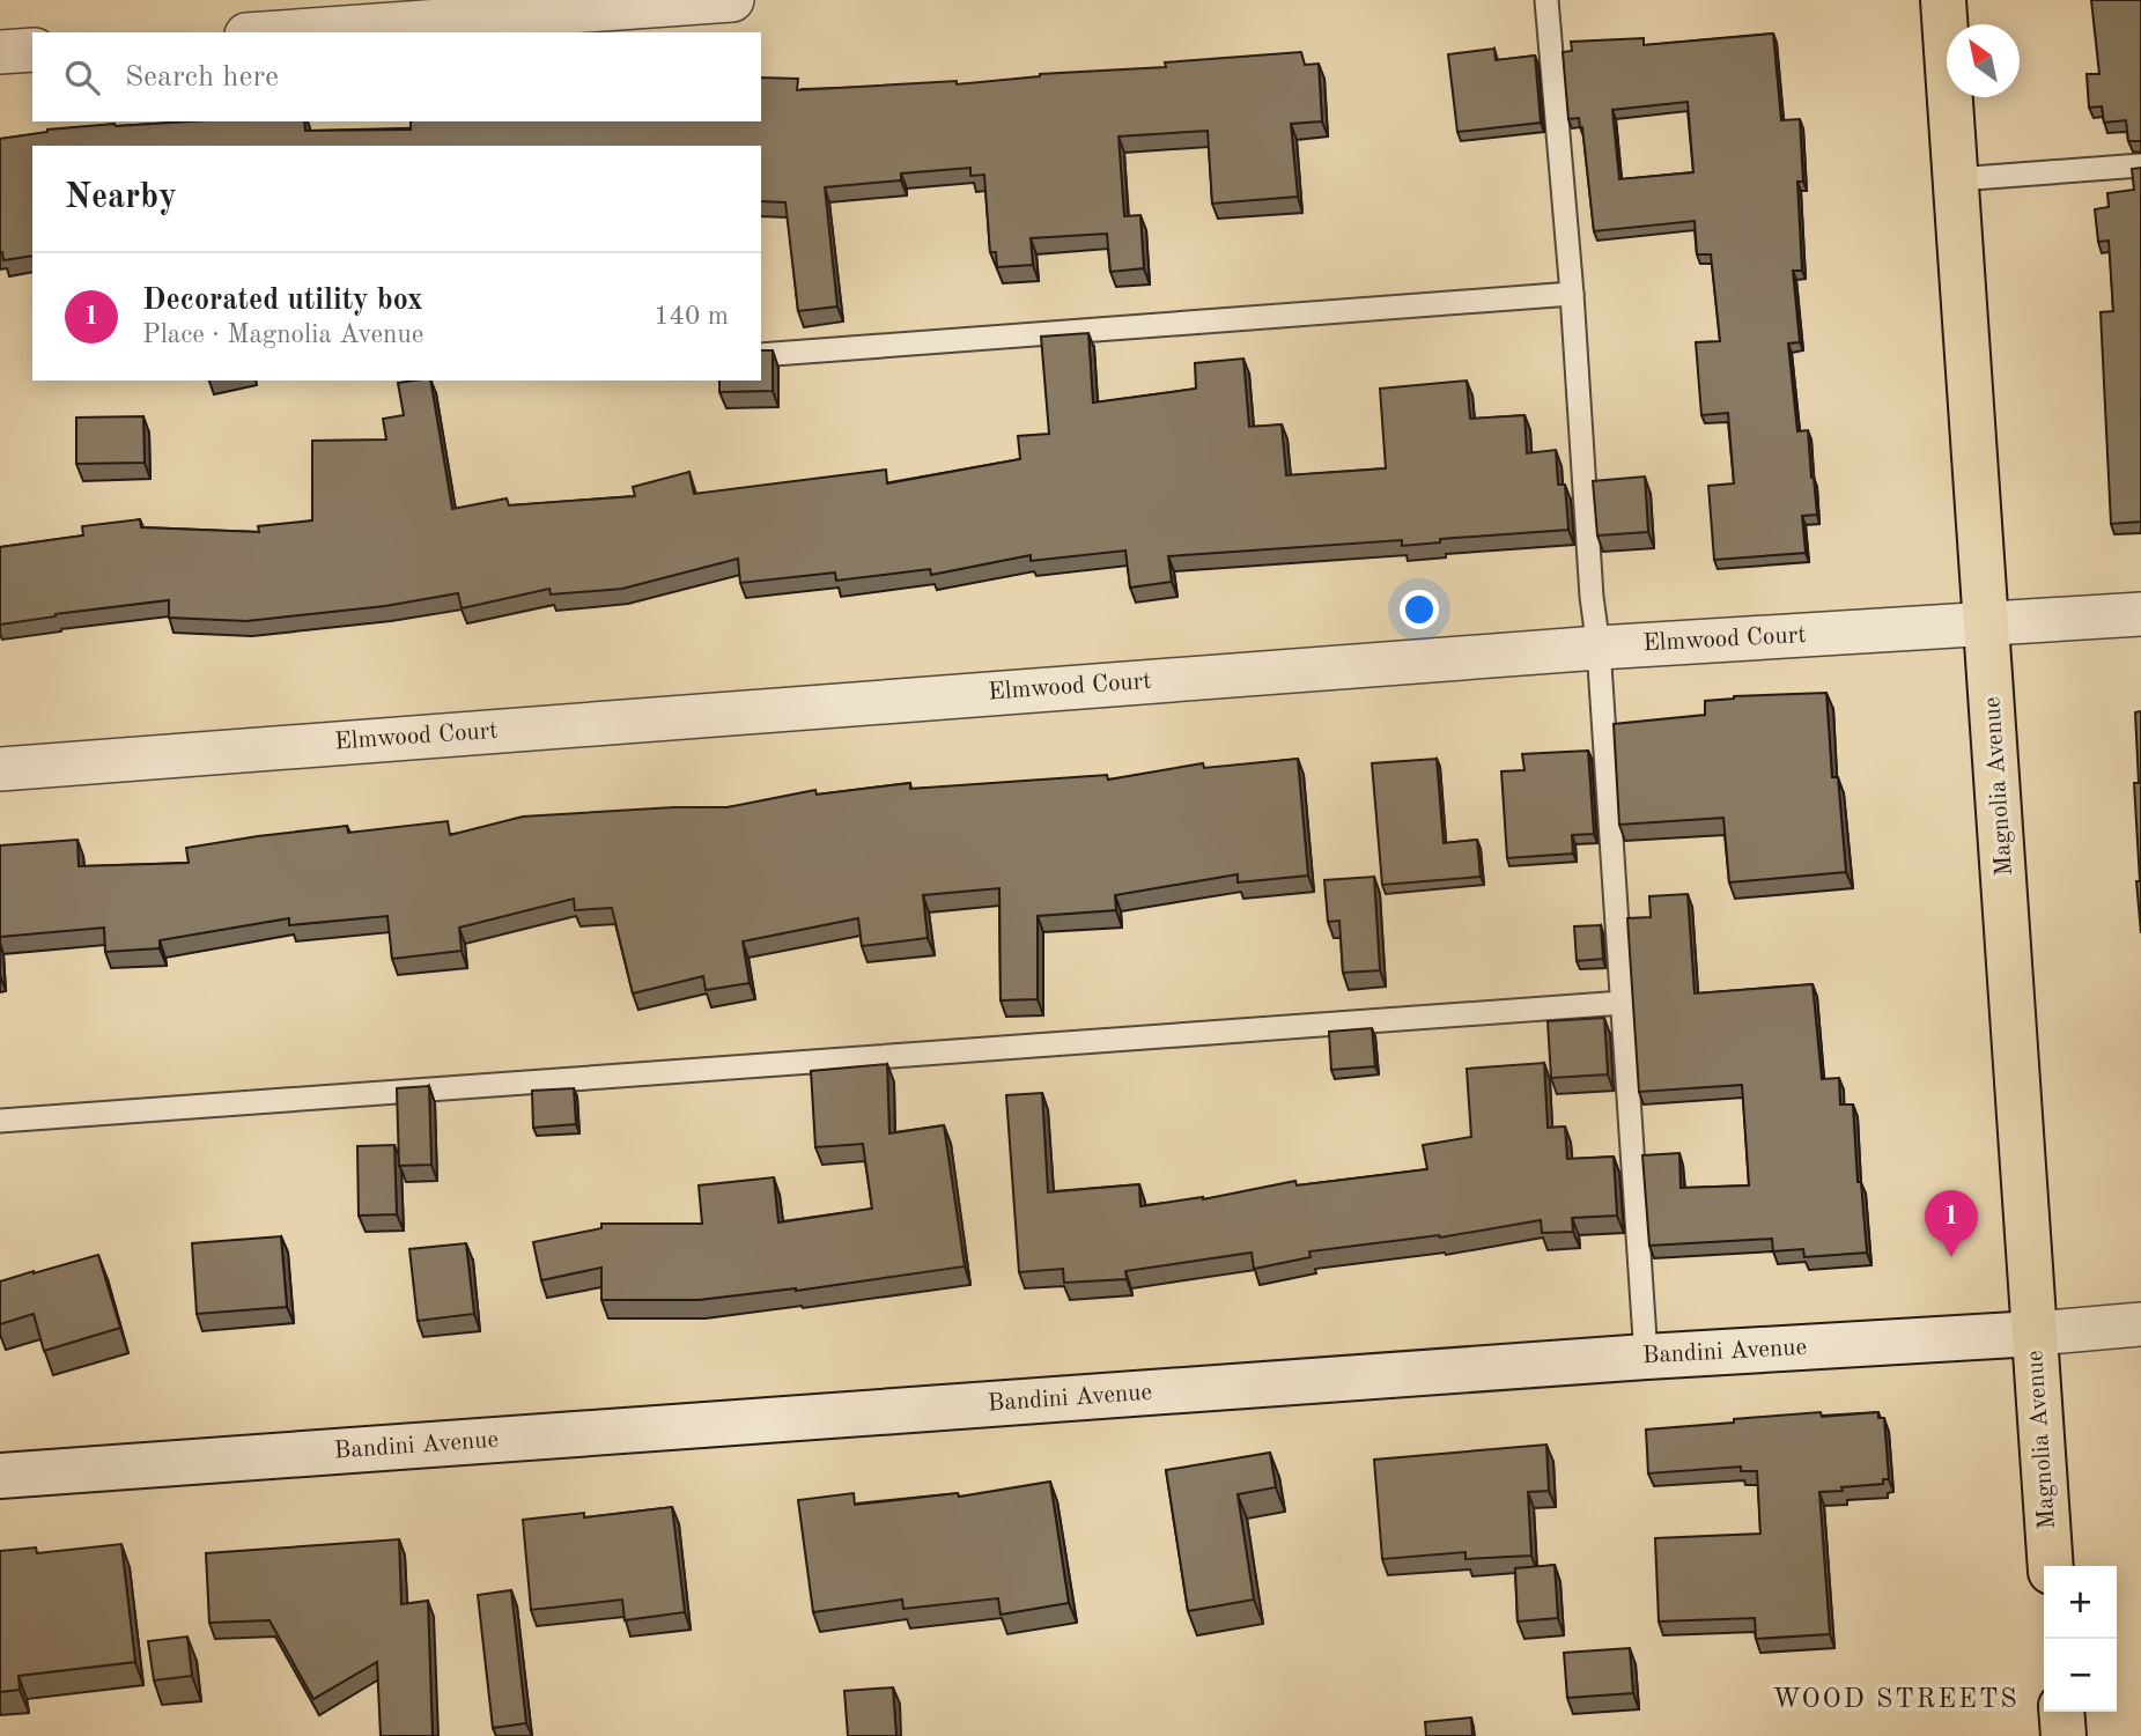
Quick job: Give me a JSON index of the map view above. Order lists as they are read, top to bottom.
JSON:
{
  "streets": {
    "main road": ["Magnolia Avenue"],
    "street": ["Elmwood Court", "Bandini Avenue"]
  },
  "crossings": [
    ["Elmwood Court", "Magnolia Avenue"],
    ["Magnolia Avenue", "Bandini Avenue"]
  ],
  "districts": ["WOOD STREETS"],
  "north": "top left",
  "page": {
    "search": "Search here",
    "heading": "Nearby",
    "list": [
      {
        "mark": "1",
        "name": "Decorated utility box",
        "note": "Place · Magnolia Avenue",
        "value": "140 m"
      }
    ],
    "pins": "1",
    "map_buttons": ["+", "−"]
  }
}
